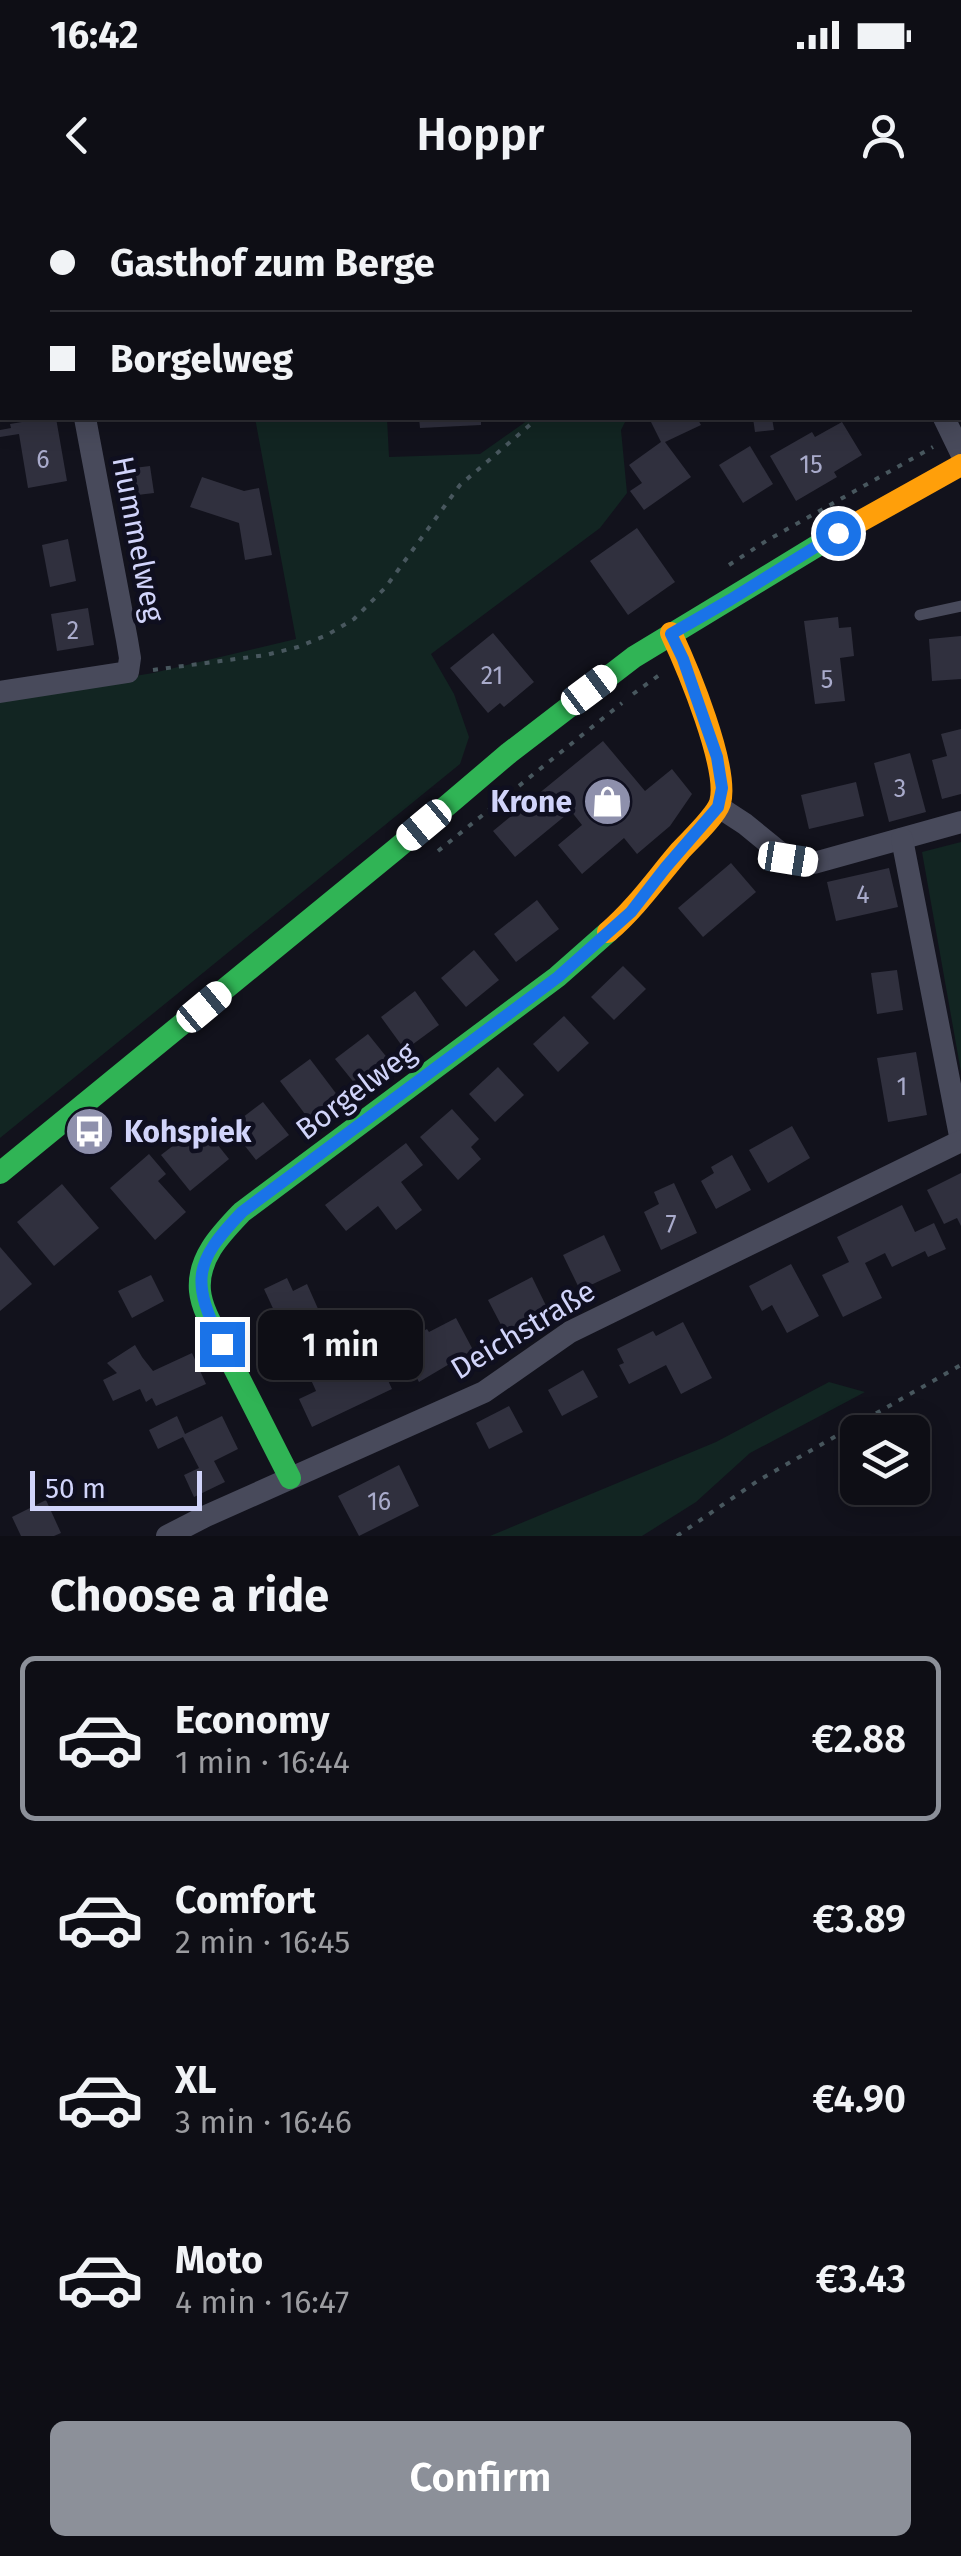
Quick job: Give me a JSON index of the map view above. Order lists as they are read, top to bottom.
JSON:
{
  "streets": {
    "main road": ["Borgelweg"],
    "street": ["Hummelweg", "Deichstraße"]
  },
  "crossings": [
    ["Borgelweg", "Deichstraße"]
  ],
  "places": {
    "shop": ["Krone"],
    "bus stop": ["Kohspiek"]
  },
  "house_numbers": [
    "6",
    "15",
    "2",
    "21",
    "5",
    "3",
    "4",
    "1",
    "7",
    "16"
  ],
  "scale_bar": "50 m",
  "page": {
    "status": "16:42",
    "header": "Hoppr",
    "banner": ["Gasthof zum Berge", "Borgelweg"],
    "bubble": "1 min",
    "scale": "50 m",
    "heading": "Choose a ride",
    "list": [
      {
        "name": "Economy",
        "note": "1 min · 16:44",
        "value": "€2.88"
      },
      {
        "name": "Comfort",
        "note": "2 min · 16:45",
        "value": "€3.89"
      },
      {
        "name": "XL",
        "note": "3 min · 16:46",
        "value": "€4.90"
      },
      {
        "name": "Moto",
        "note": "4 min · 16:47",
        "value": "€3.43"
      }
    ],
    "buttons": "Confirm"
  }
}
